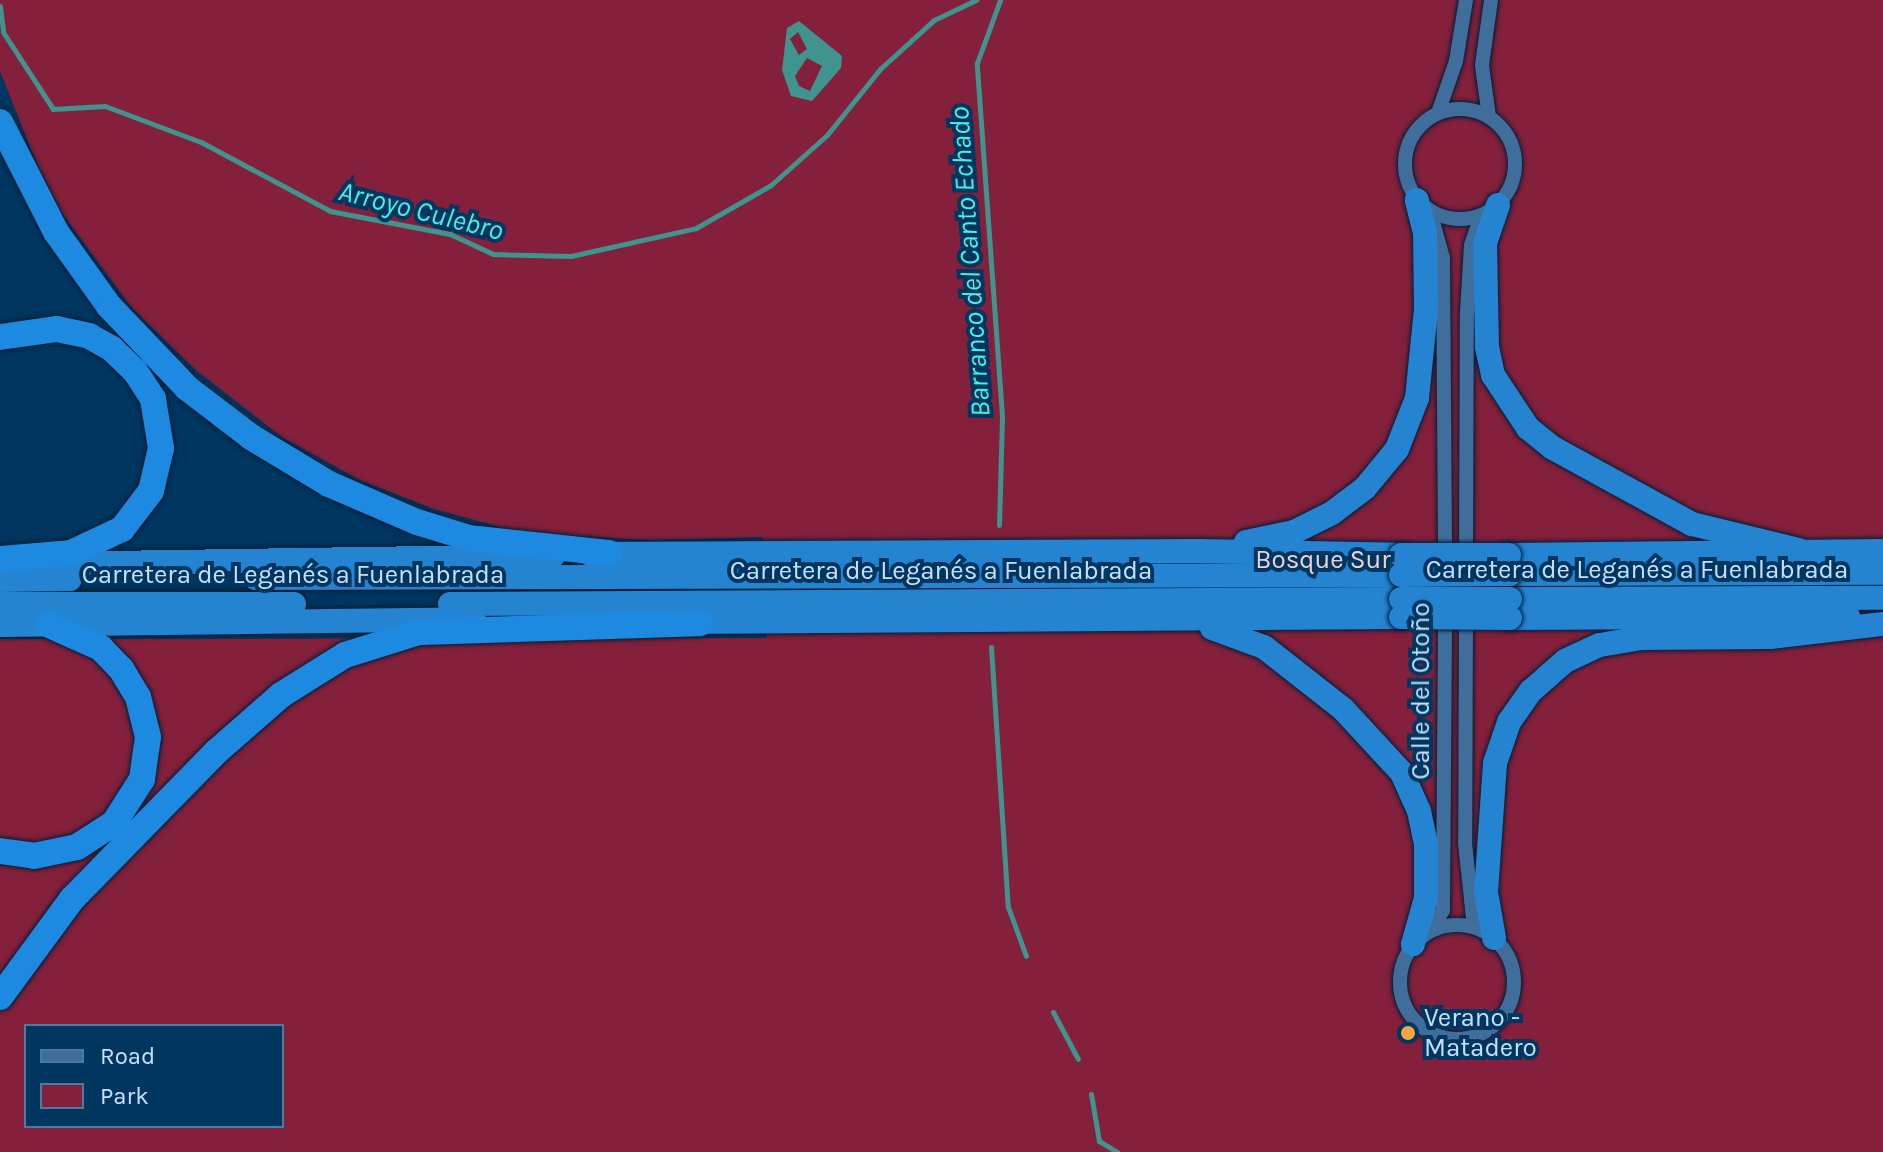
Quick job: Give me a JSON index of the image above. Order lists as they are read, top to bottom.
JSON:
{
  "streets": {
    "highway": ["Carretera de Leganés a Fuenlabrada"],
    "street": ["Calle del Otoño"]
  },
  "water": ["Arroyo Culebro", "Barranco del Canto Echado"],
  "parks": ["Bosque Sur"],
  "places": ["Verano - Matadero"],
  "legend": ["Road", "Park"]
}
